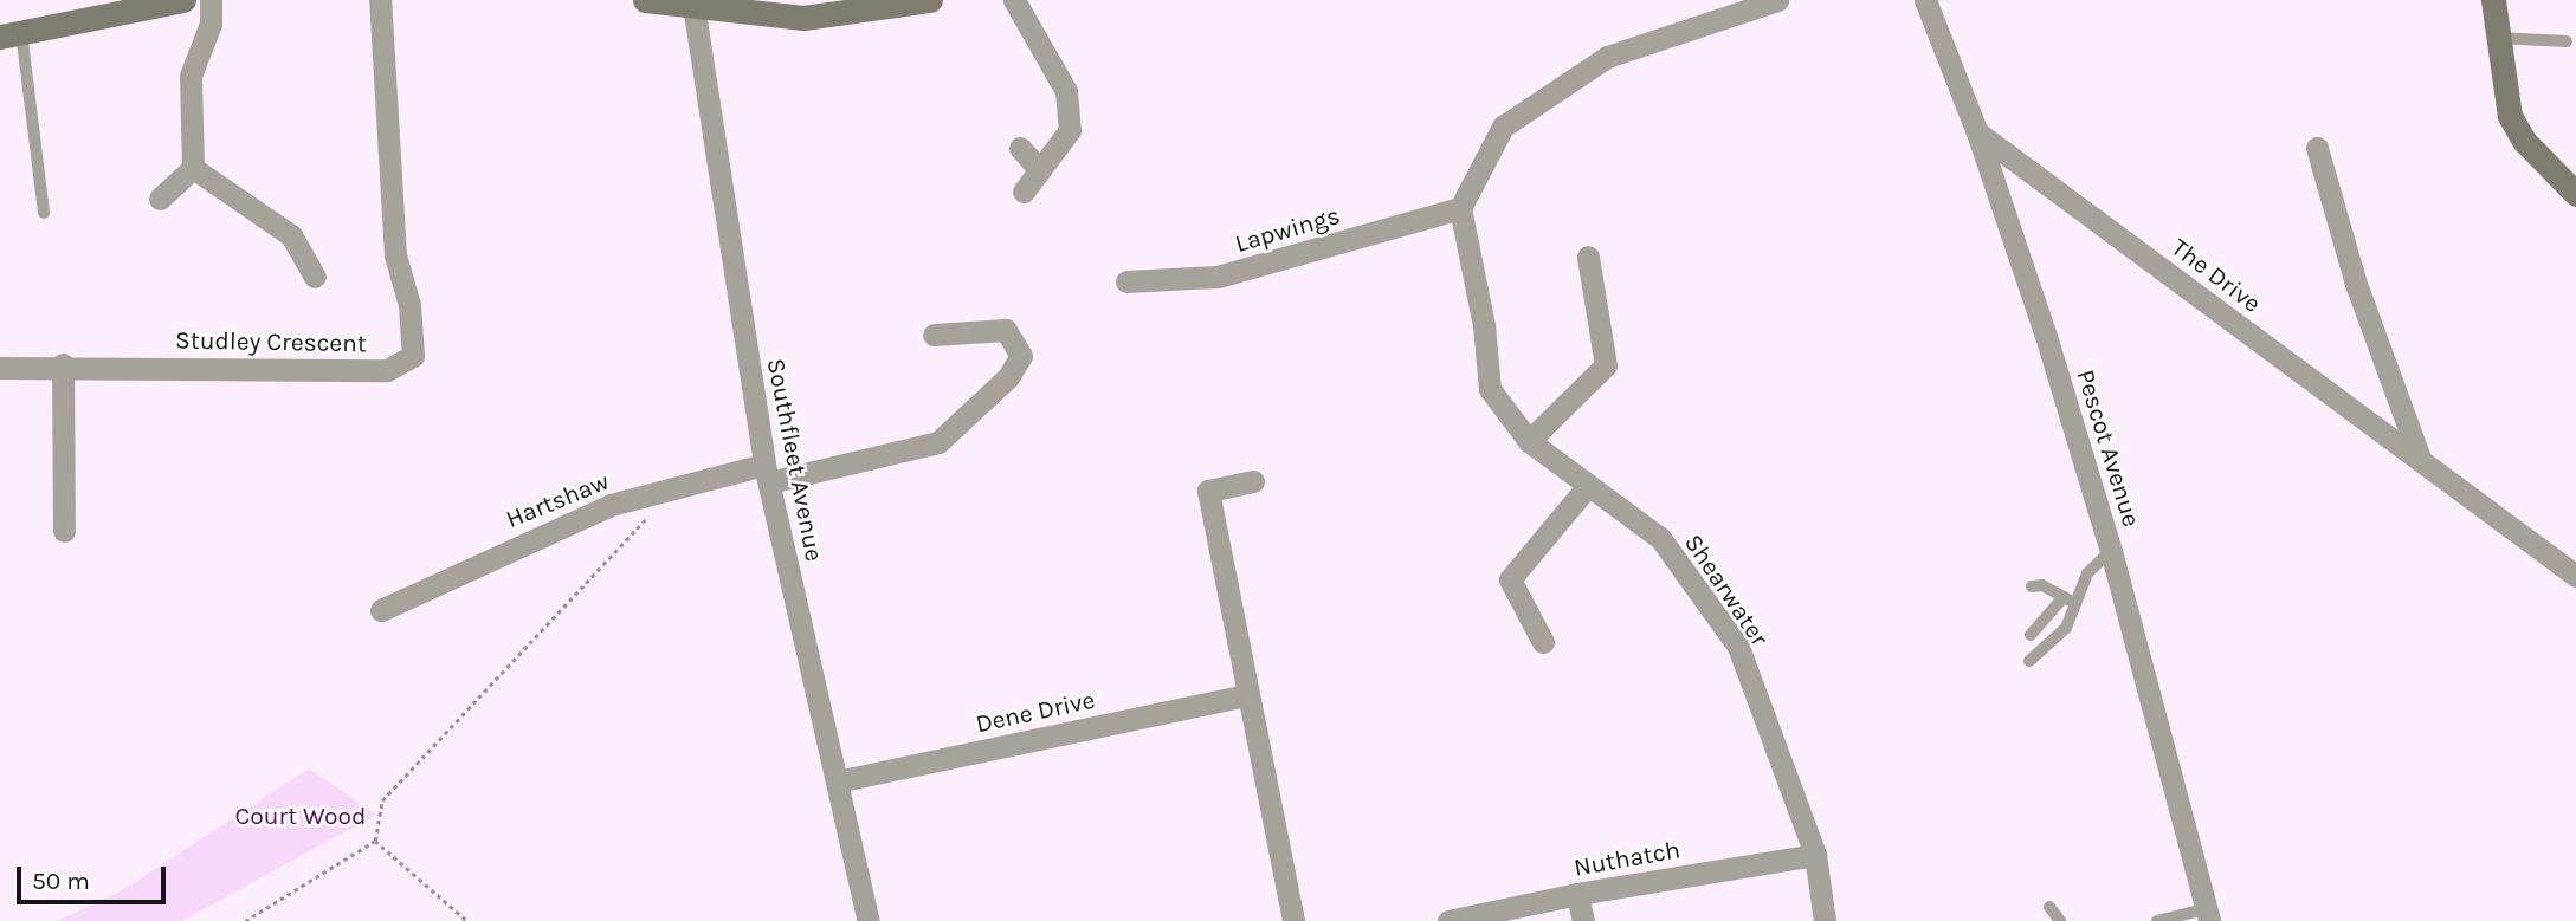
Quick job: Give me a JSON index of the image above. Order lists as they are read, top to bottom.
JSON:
{
  "streets": {
    "street": [
      "Lapwings",
      "The Drive",
      "Studley Crescent",
      "Pescot Avenue",
      "Southfleet Avenue",
      "Hartshaw",
      "Shearwater",
      "Dene Drive",
      "Nuthatch"
    ]
  },
  "crossings": [
    ["Lapwings", "Shearwater"],
    ["The Drive", "Pescot Avenue"],
    ["Southfleet Avenue", "Hartshaw"],
    ["Southfleet Avenue", "Dene Drive"],
    ["Shearwater", "Nuthatch"]
  ],
  "parks": ["Court Wood"],
  "scale_bar": "50 m"
}
